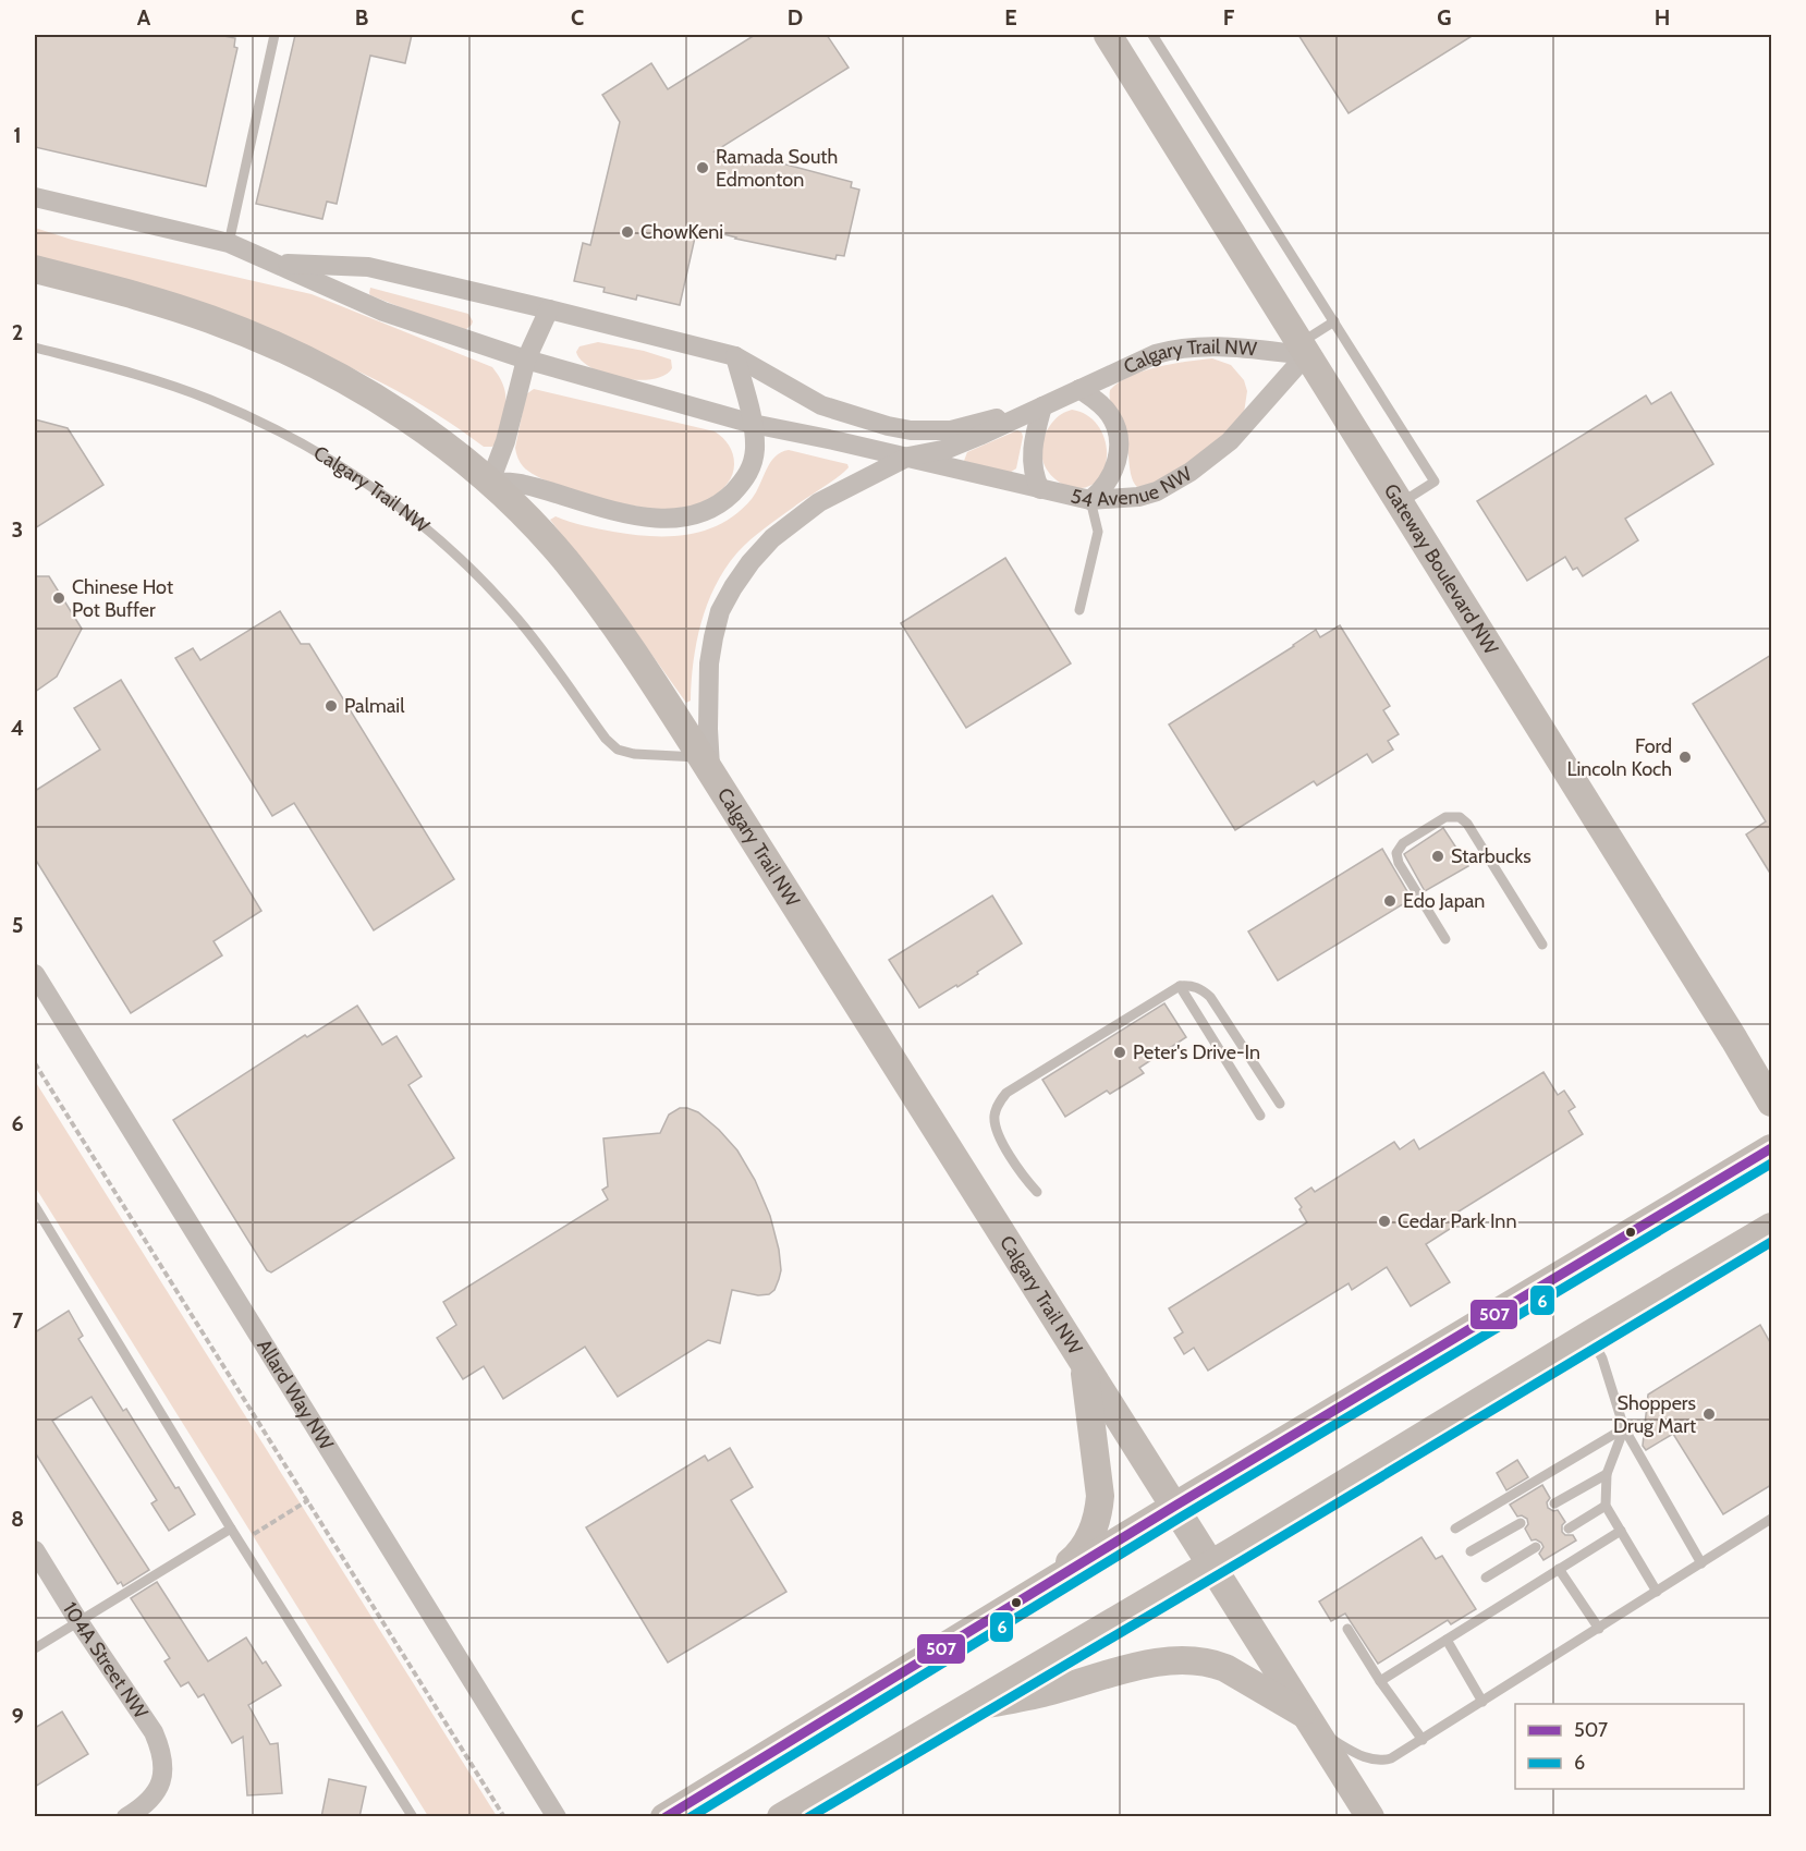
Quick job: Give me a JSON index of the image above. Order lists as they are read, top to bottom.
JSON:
{
  "streets": {
    "main road": ["Calgary Trail NW", "Gateway Boulevard NW"],
    "street": ["54 Avenue NW", "Allard Way NW", "104A Street NW"]
  },
  "crossings": [
    ["Calgary Trail NW", "54 Avenue NW"],
    ["Calgary Trail NW", "Gateway Boulevard NW"],
    ["54 Avenue NW", "Gateway Boulevard NW"]
  ],
  "places": [
    "Ramada South Edmonton",
    "ChowKeni",
    "Chinese Hot Pot Buffer",
    "Palmail",
    "Ford Lincoln Koch",
    "Starbucks",
    "Edo Japan",
    "Peter's Drive-In",
    "Cedar Park Inn",
    "Shoppers Drug Mart"
  ],
  "lines": ["transit line 507", "transit line 6"],
  "legend": ["507", "6"],
  "grid": {
    "columns": [
      "A",
      "B",
      "C",
      "D",
      "E",
      "F",
      "G",
      "H"
    ],
    "rows": [
      "1",
      "2",
      "3",
      "4",
      "5",
      "6",
      "7",
      "8",
      "9"
    ]
  }
}
